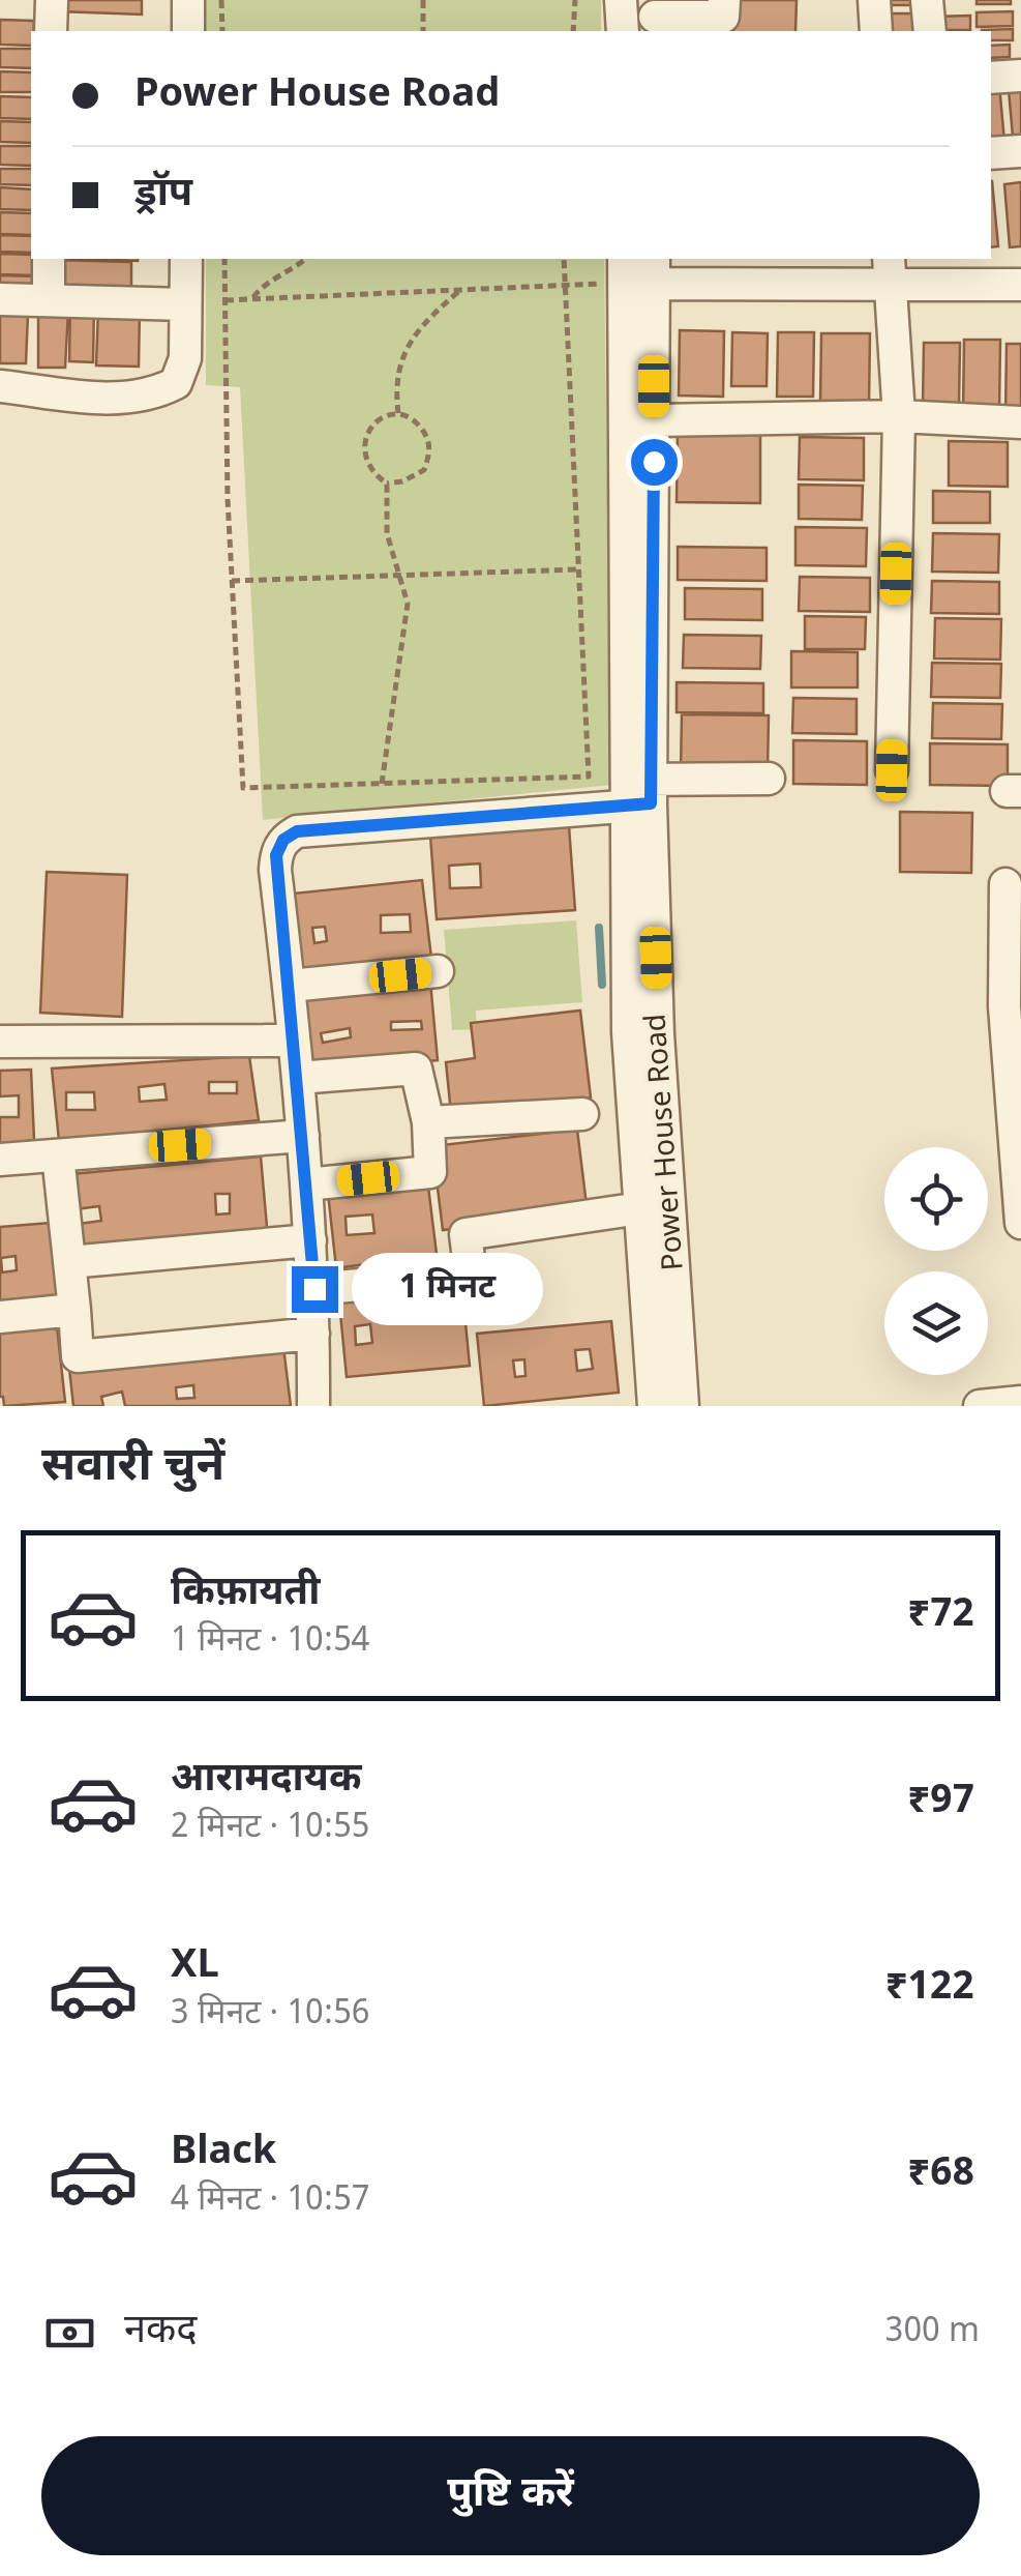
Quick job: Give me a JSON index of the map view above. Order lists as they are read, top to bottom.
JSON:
{
  "streets": {
    "street": ["Power House Road"]
  },
  "page": {
    "banner": ["Power House Road", "ड्रॉप"],
    "bubble": "1 मिनट",
    "heading": "सवारी चुनें",
    "list": [
      {
        "name": "किफ़ायती",
        "note": "1 मिनट · 10:54",
        "value": "₹72"
      },
      {
        "name": "आरामदायक",
        "note": "2 मिनट · 10:55",
        "value": "₹97"
      },
      {
        "name": "XL",
        "note": "3 मिनट · 10:56",
        "value": "₹122"
      },
      {
        "name": "Black",
        "note": "4 मिनट · 10:57",
        "value": "₹68"
      }
    ],
    "pay": ["नकद", "300 m"],
    "buttons": "पुष्टि करें"
  }
}
